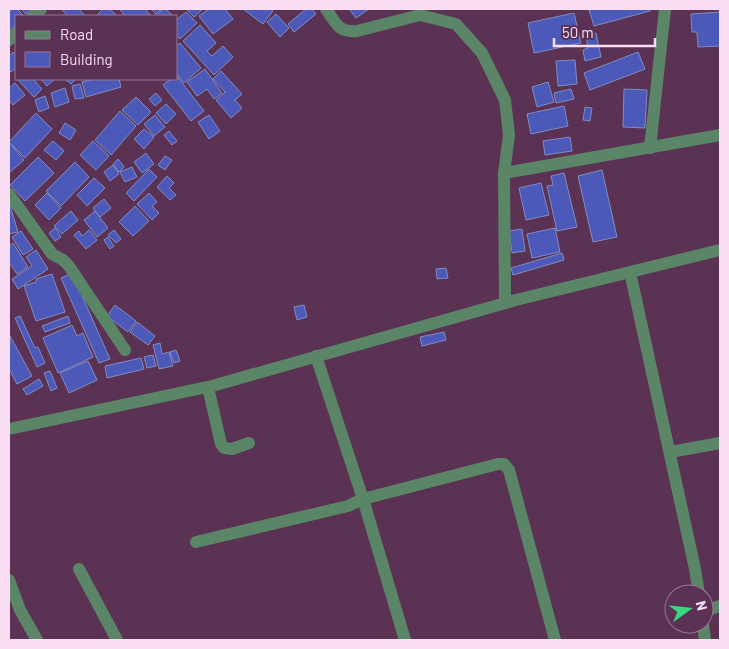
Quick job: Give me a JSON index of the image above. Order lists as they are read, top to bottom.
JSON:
{
  "legend": ["Road", "Building"],
  "scale_bar": "50 m",
  "north": "right"
}
